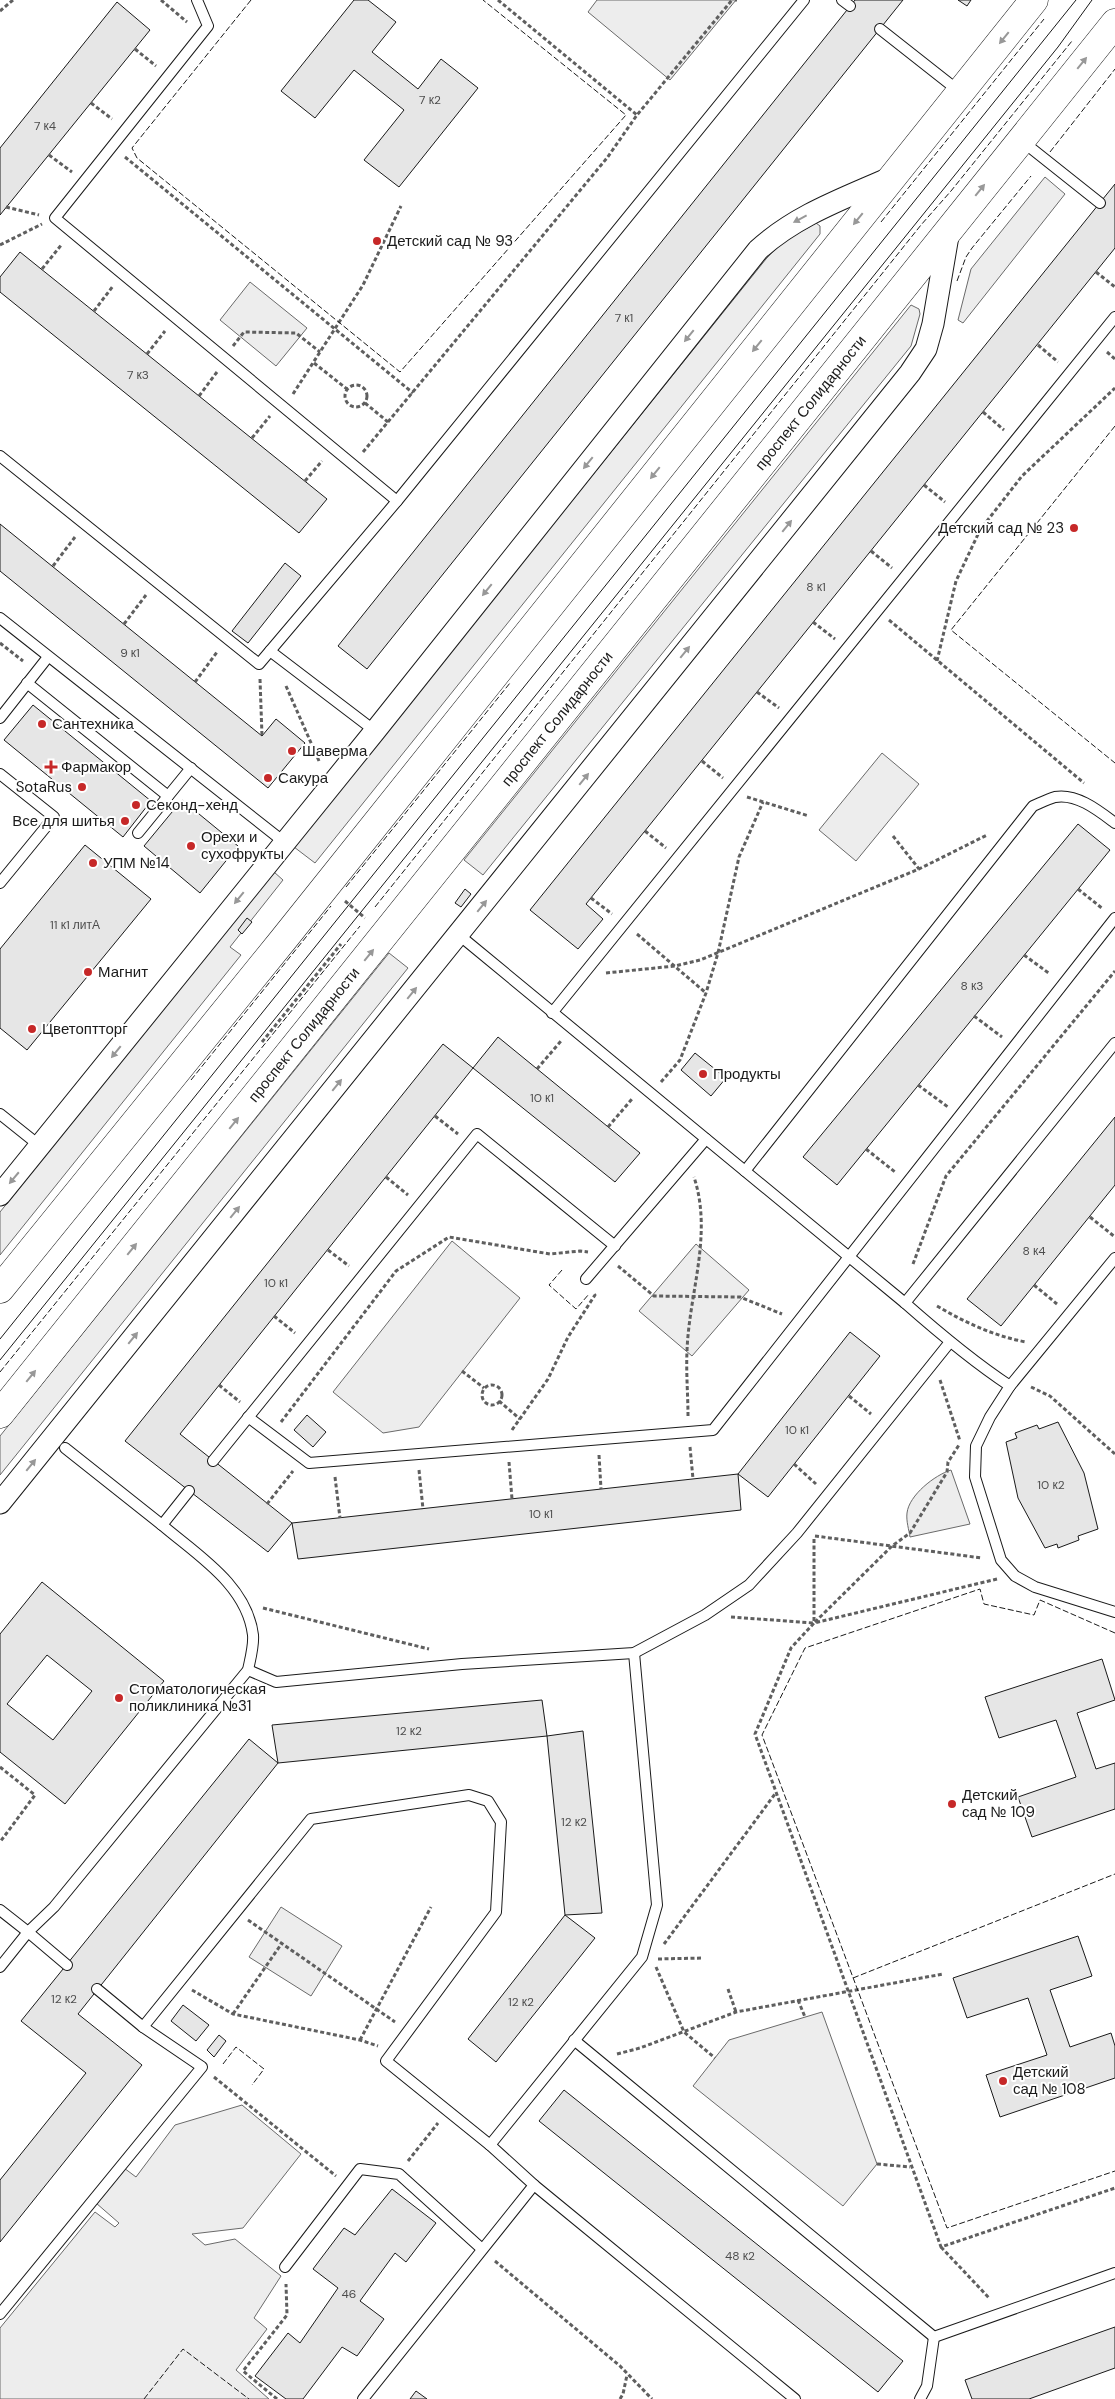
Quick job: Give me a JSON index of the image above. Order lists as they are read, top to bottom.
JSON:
{
  "streets": {
    "main road": ["проспект Солидарности"]
  },
  "places": {
    "other": [
      "Детский сад № 93",
      "Детский сад № 23",
      "Сантехника",
      "Шаверма",
      "Сакура",
      "SotaRus",
      "Секонд-хенд",
      "Все для шитья",
      "Орехи и сухофрукты",
      "УПМ №14",
      "Магнит",
      "Цветоптторг",
      "Продукты",
      "Стоматологическая поликлиника №31",
      "Детский сад № 109",
      "Детский сад № 108"
    ],
    "health": ["Фармакор"]
  },
  "house_numbers": [
    "7 к2",
    "7 к4",
    "7 к1",
    "7 к3",
    "8 к1",
    "9 к1",
    "11 к1 литА",
    "8 к3",
    "10 к1",
    "8 к4",
    "10 к1",
    "10 к1",
    "10 к2",
    "10 к1",
    "12 к2",
    "12 к2",
    "12 к2",
    "12 к2",
    "48 к2",
    "46"
  ]
}
